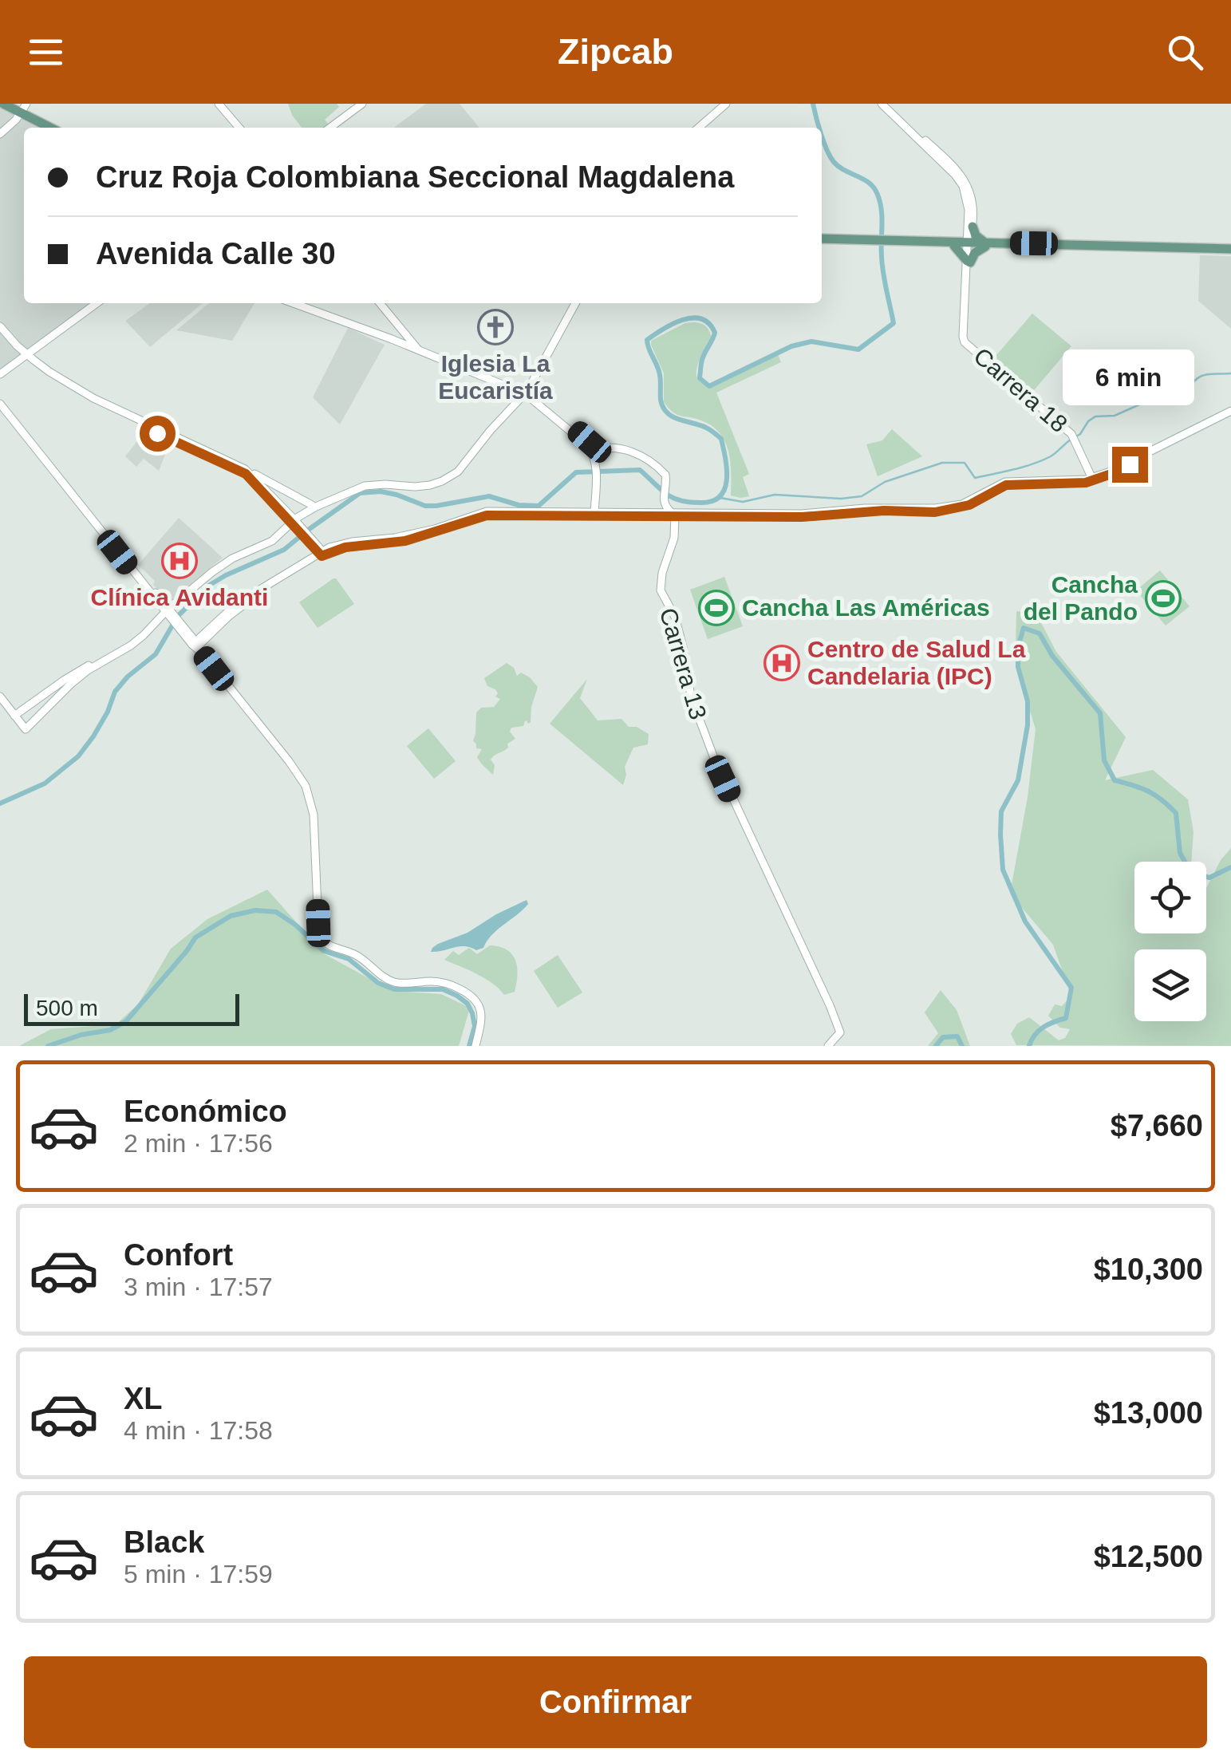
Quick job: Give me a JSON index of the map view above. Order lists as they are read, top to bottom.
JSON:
{
  "streets": {
    "main road": ["Carrera 18", "Carrera 13"]
  },
  "places": {
    "church": ["Iglesia La Eucaristía"],
    "hospital": ["Clínica Avidanti", "Centro de Salud La Candelaria (IPC)"],
    "sports": ["Cancha del Pando", "Cancha Las Américas"]
  },
  "scale_bar": "500 m",
  "page": {
    "header": "Zipcab",
    "banner": ["Cruz Roja Colombiana Seccional Magdalena", "Avenida Calle 30"],
    "bubble": "6 min",
    "scale": "500 m",
    "list": [
      {
        "name": "Económico",
        "note": "2 min · 17:56",
        "value": "$7,660"
      },
      {
        "name": "Confort",
        "note": "3 min · 17:57",
        "value": "$10,300"
      },
      {
        "name": "XL",
        "note": "4 min · 17:58",
        "value": "$13,000"
      },
      {
        "name": "Black",
        "note": "5 min · 17:59",
        "value": "$12,500"
      }
    ],
    "buttons": "Confirmar"
  }
}
